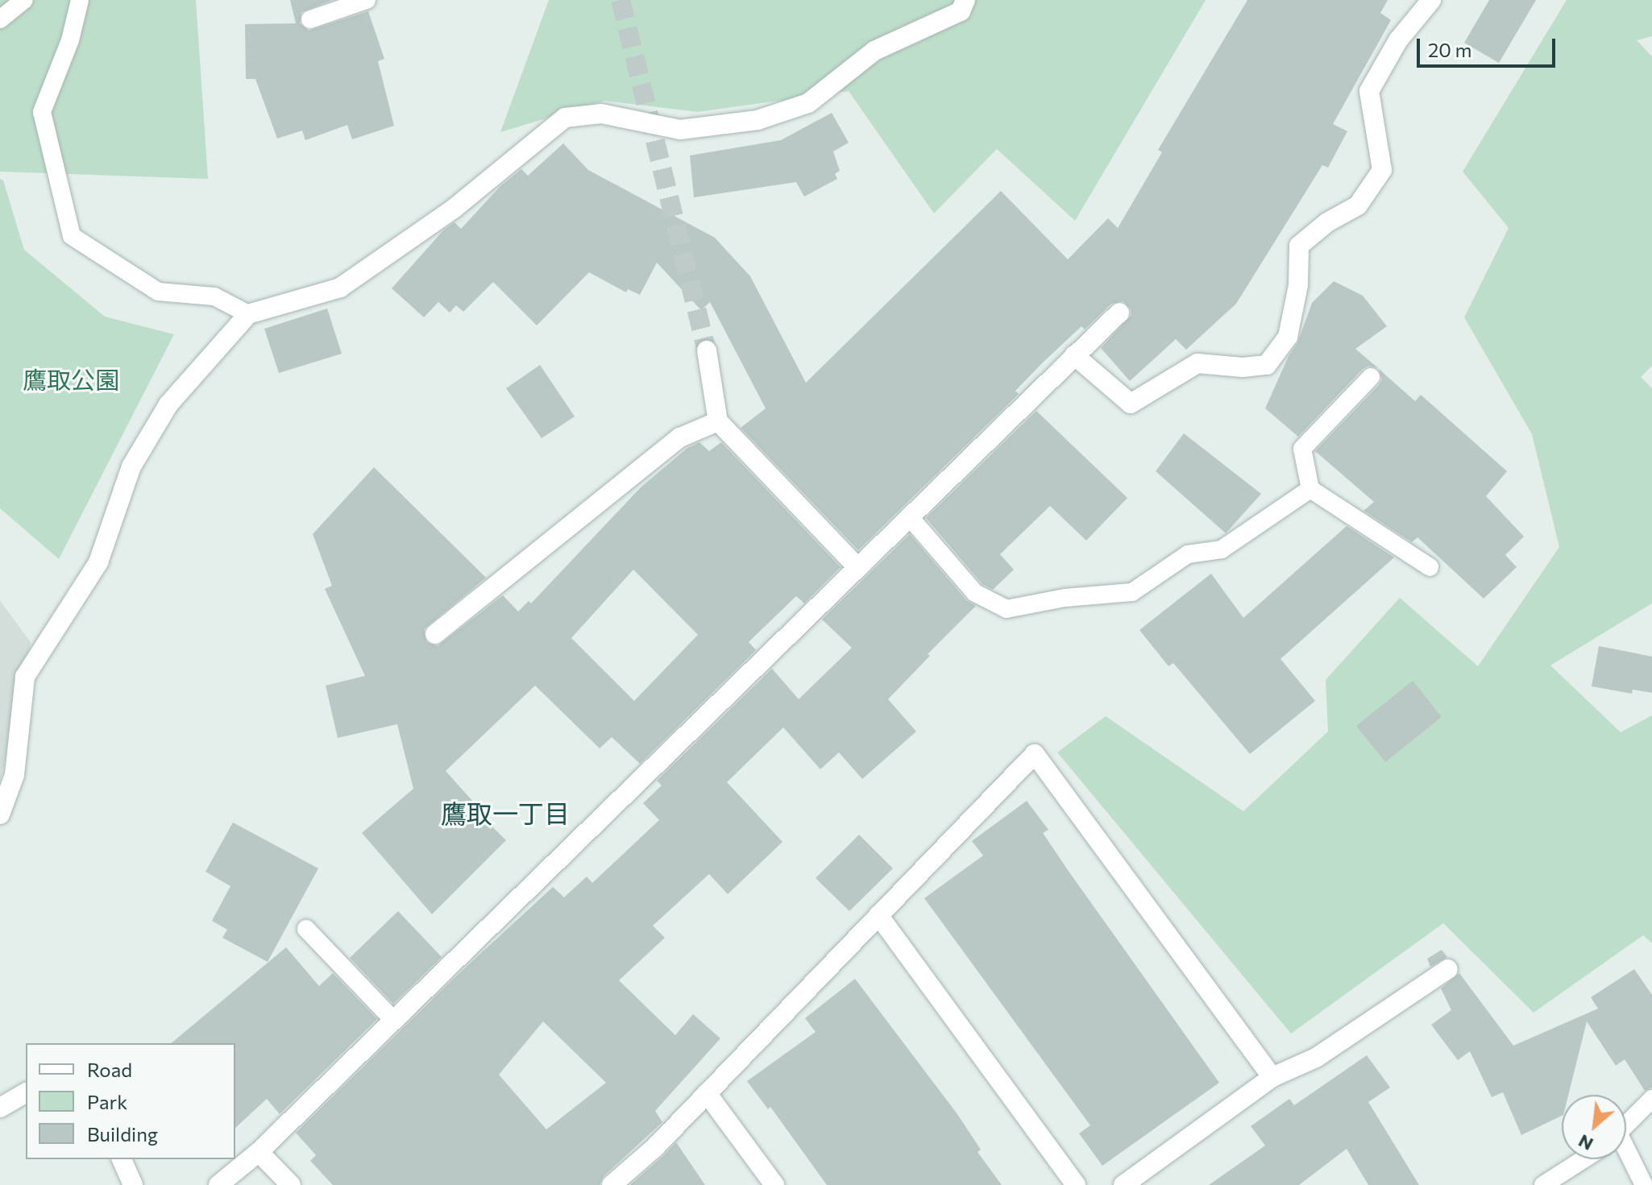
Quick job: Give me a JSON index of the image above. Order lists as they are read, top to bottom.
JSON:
{
  "districts": ["鷹取一丁目"],
  "parks": ["鷹取公園"],
  "legend": ["Road", "Park", "Building"],
  "scale_bar": "20 m",
  "north": "bottom left"
}
